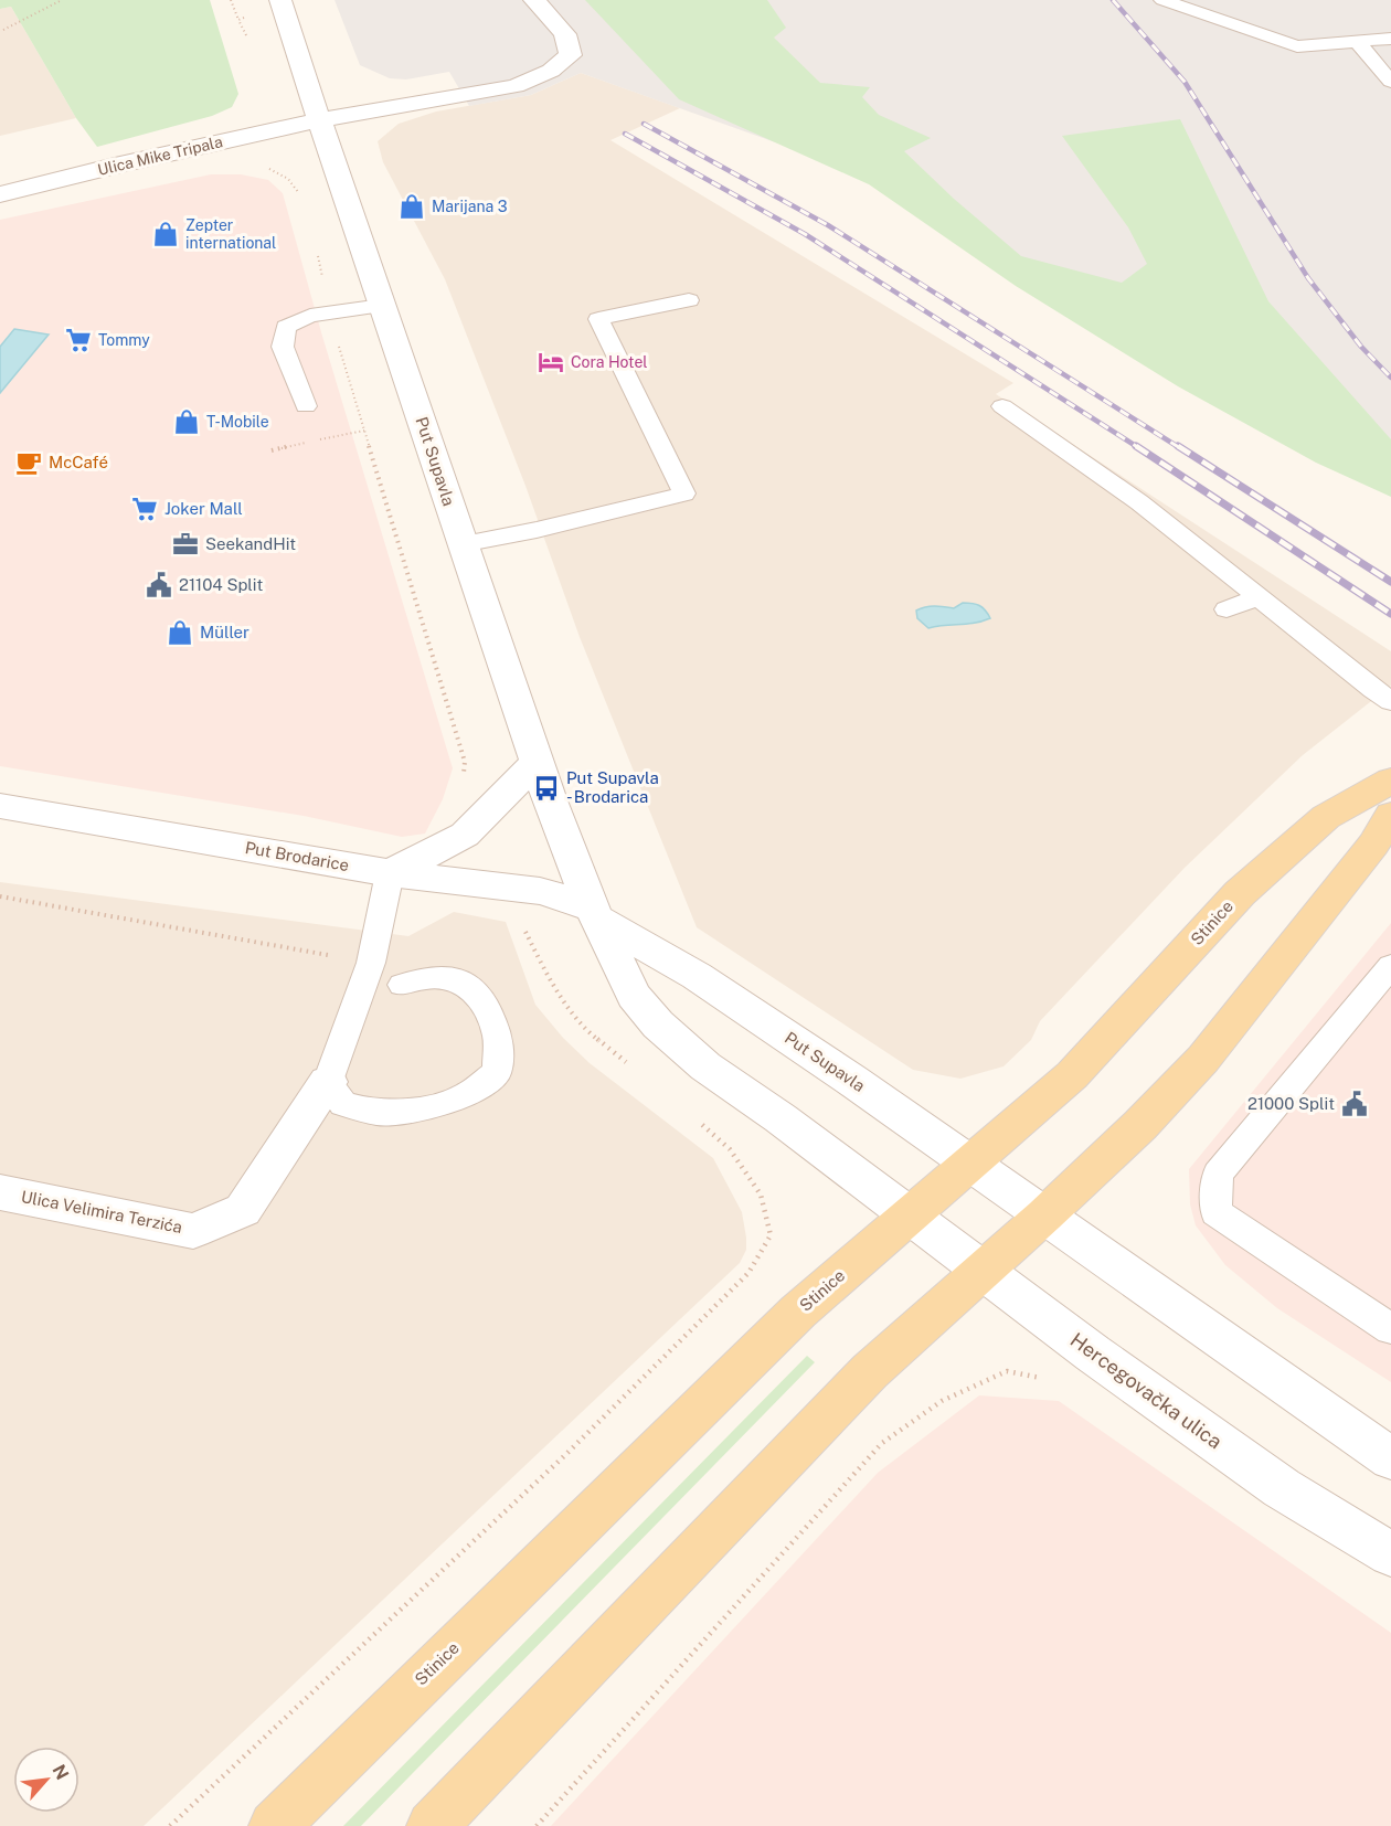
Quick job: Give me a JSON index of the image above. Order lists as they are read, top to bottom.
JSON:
{
  "streets": {
    "main road": ["Stinice"],
    "street": [
      "Ulica Mike Tripala",
      "Put Supavla",
      "Put Brodarice",
      "Ulica Velimira Terzića",
      "Hercegovačka ulica"
    ]
  },
  "crossings": [
    ["Ulica Mike Tripala", "Put Supavla"],
    ["Put Supavla", "Put Brodarice"],
    ["Put Supavla", "Stinice"],
    ["Put Supavla", "Hercegovačka ulica"],
    ["Stinice", "Hercegovačka ulica"]
  ],
  "places": {
    "shop": [
      "Marijana 3",
      "Zepter international",
      "T-Mobile",
      "Müller"
    ],
    "supermarket": ["Tommy", "Joker Mall"],
    "hotel": ["Cora Hotel"],
    "cafe": ["McCafé"],
    "office": ["SeekandHit"],
    "public building": ["21104 Split", "21000 Split"],
    "bus stop": ["Put Supavla - Brodarica"]
  },
  "north": "top right"
}
